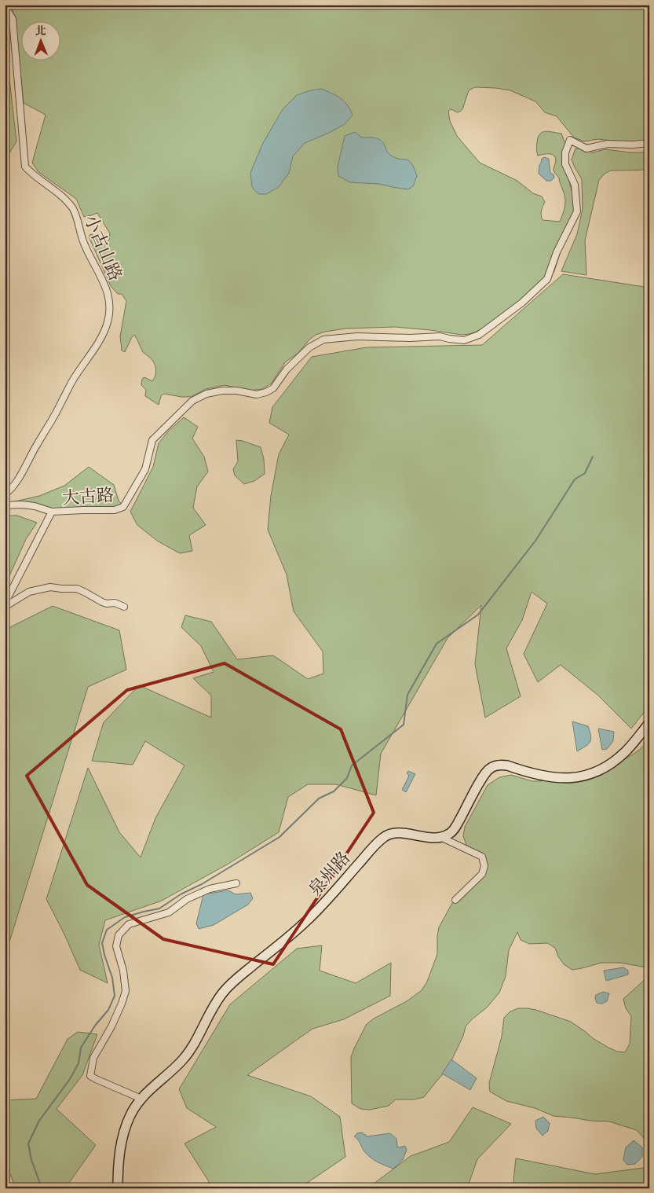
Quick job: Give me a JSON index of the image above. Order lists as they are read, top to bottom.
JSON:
{
  "streets": {
    "street": ["小古山路", "大古路", "泉州路"]
  },
  "north": "top"
}
